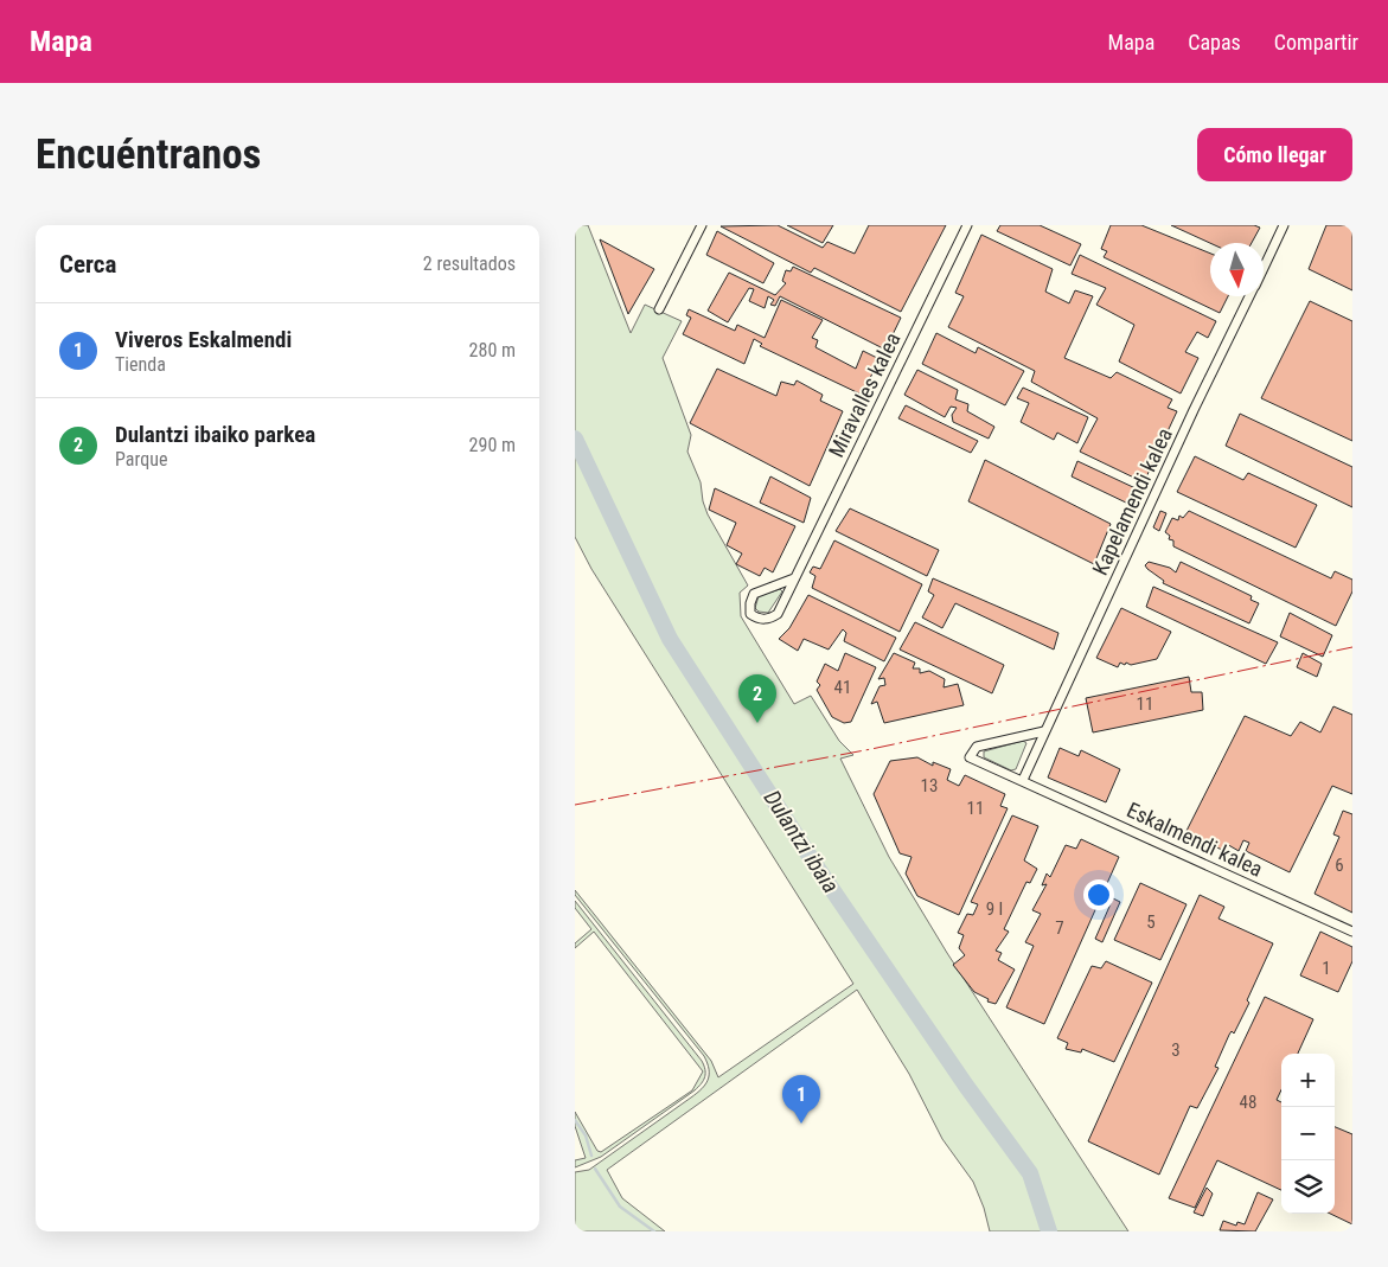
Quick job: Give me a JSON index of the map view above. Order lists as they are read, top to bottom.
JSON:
{
  "streets": {
    "street": ["Miravalles kalea", "Kapelamendi kalea", "Eskalmendi kalea"]
  },
  "crossings": [
    ["Kapelamendi kalea", "Eskalmendi kalea"]
  ],
  "water": ["Dulantzi ibaia"],
  "house_numbers": [
    "41",
    "11",
    "13",
    "11",
    "6",
    "9 I",
    "5",
    "7",
    "1",
    "3",
    "48"
  ],
  "north": "bottom",
  "page": {
    "header": "Mapa",
    "nav": ["Mapa", "Capas", "Compartir"],
    "buttons": "Cómo llegar",
    "title": "Encuéntranos",
    "heading": ["Cerca", "2 resultados"],
    "list": [
      {
        "mark": "1",
        "name": "Viveros Eskalmendi",
        "note": "Tienda",
        "value": "280 m"
      },
      {
        "mark": "2",
        "name": "Dulantzi ibaiko parkea",
        "note": "Parque",
        "value": "290 m"
      }
    ],
    "pins": ["2", "1"],
    "map_buttons": ["+", "−"]
  }
}
